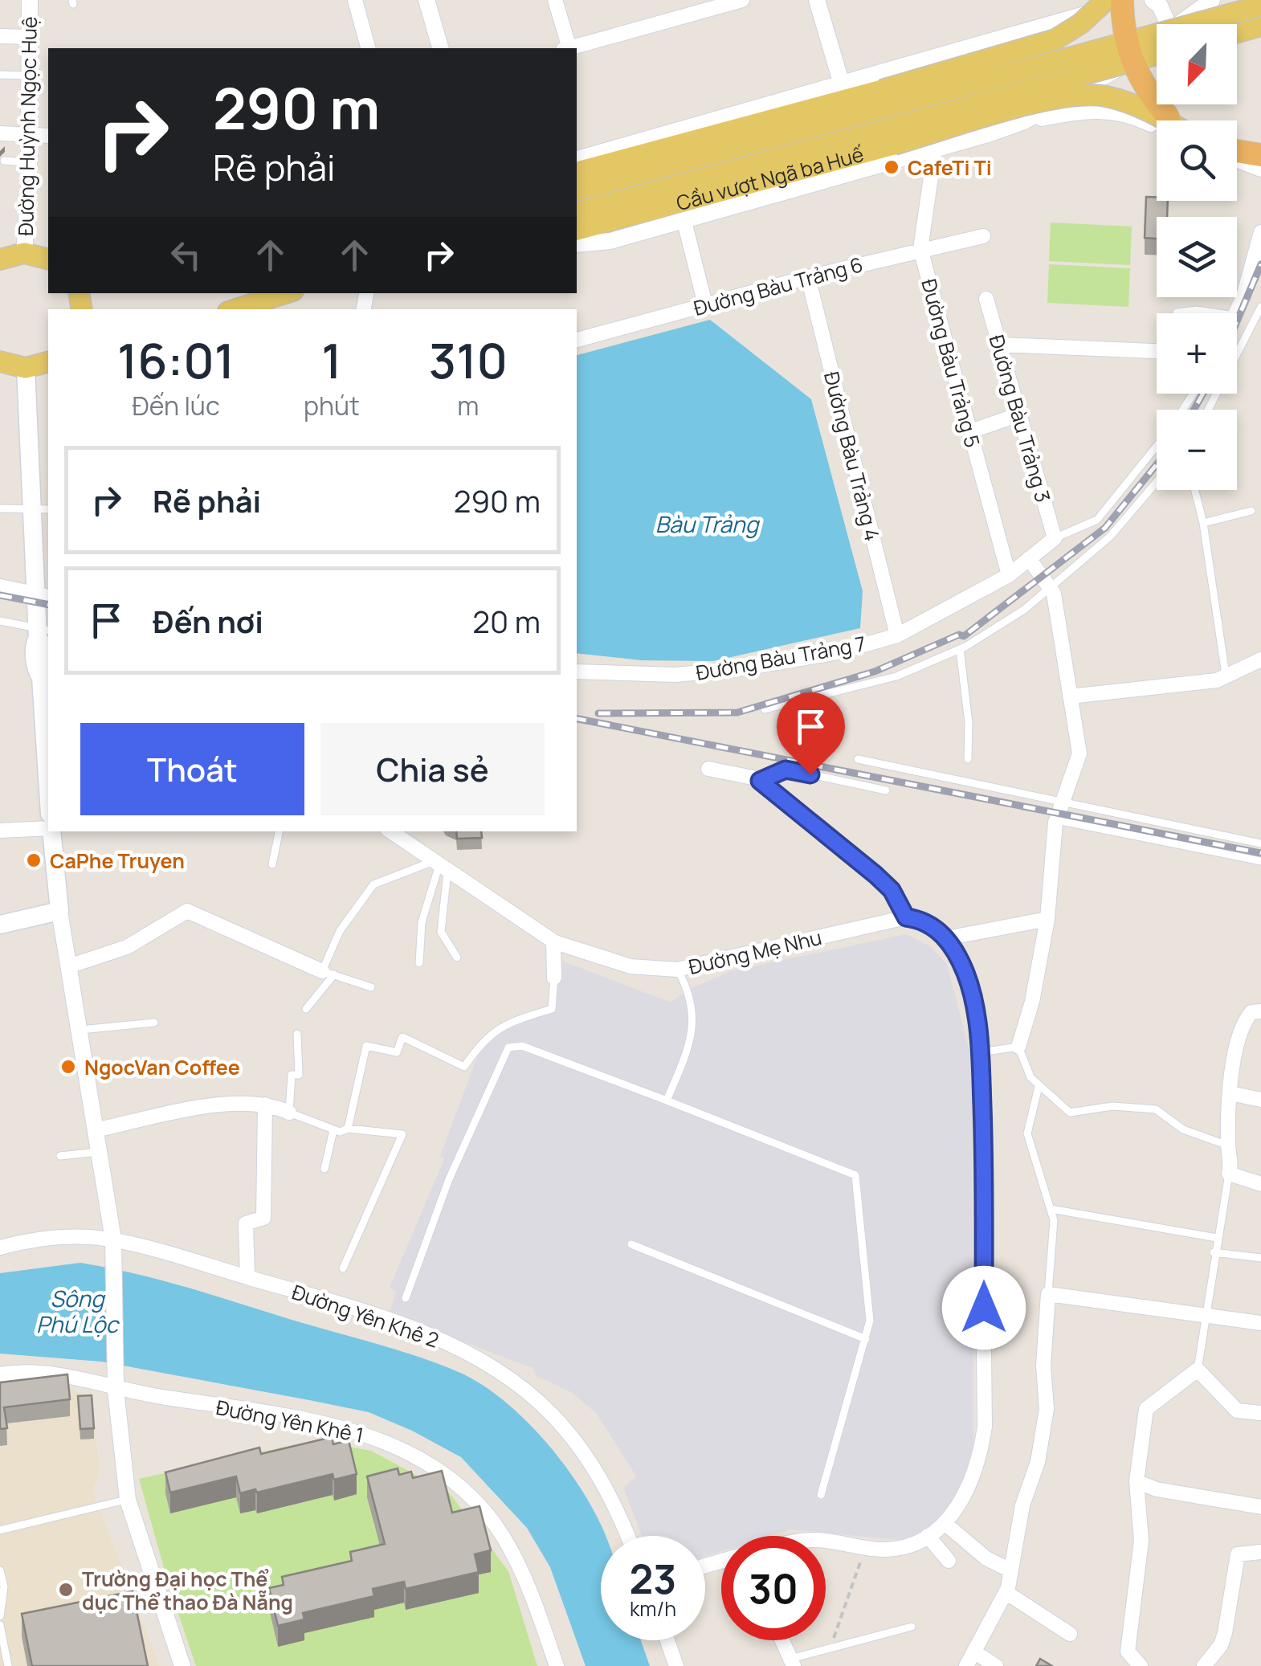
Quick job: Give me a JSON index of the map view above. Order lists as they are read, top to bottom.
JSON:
{
  "streets": {
    "highway": ["Cầu vượt Ngã ba Huế"],
    "street": [
      "Đường Huỳnh Ngọc Huệ",
      "Đường Bàu Trảng 6",
      "Đường Bàu Trảng 5",
      "Đường Bàu Trảng 3",
      "Đường Bàu Trảng 4",
      "Đường Bàu Trảng 7",
      "Đường Mẹ Nhu",
      "Đường Yên Khê 2",
      "Đường Yên Khê 1"
    ]
  },
  "crossings": [
    ["Đường Bàu Trảng 6", "Đường Bàu Trảng 5"],
    ["Đường Bàu Trảng 6", "Đường Bàu Trảng 4"],
    ["Đường Bàu Trảng 5", "Đường Bàu Trảng 7"],
    ["Đường Bàu Trảng 3", "Đường Bàu Trảng 7"],
    ["Đường Bàu Trảng 4", "Đường Bàu Trảng 7"]
  ],
  "water": ["Bàu Trảng", "Sông Phú Lộc"],
  "places": [
    "CafeTi Ti",
    "CaPhe Truyen",
    "NgocVan Coffee",
    "Trường Đại học Thể dục Thể thao Đà Nẵng"
  ],
  "north": "bottom left",
  "page": {
    "map_buttons": ["+", "−"],
    "turn": ["290 m", "Rẽ phải"],
    "eta": [
      "16:01",
      "Đến lúc",
      "1",
      "phút",
      "310",
      "m"
    ],
    "list": [
      {
        "name": "Rẽ phải",
        "value": "290 m"
      },
      {
        "name": "Đến nơi",
        "value": "20 m"
      }
    ],
    "buttons": ["Thoát", "Chia sẻ"],
    "speed": "23 km/h",
    "limit": "30"
  }
}
